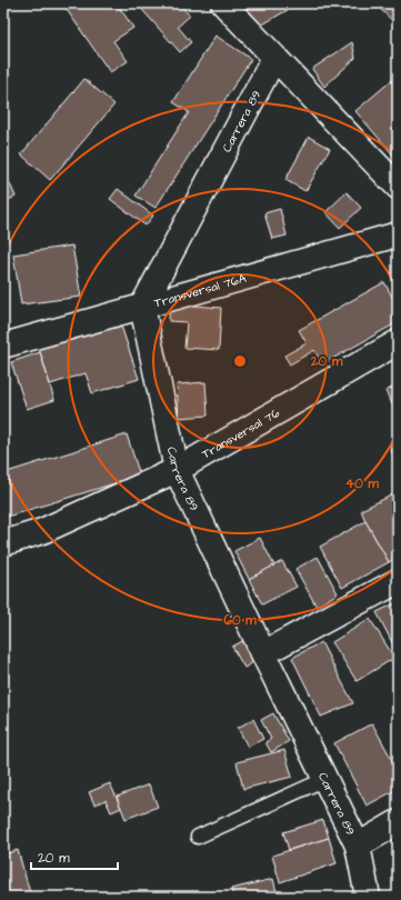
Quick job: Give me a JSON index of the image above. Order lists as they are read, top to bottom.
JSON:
{
  "streets": {
    "street": ["Carrera 89", "Transversal 76A", "Transversal 76"]
  },
  "crossings": [
    ["Carrera 89", "Transversal 76A"],
    ["Carrera 89", "Transversal 76"]
  ],
  "scale_bar": "20 m",
  "rings": ["20 m", "40 m", "60 m"]
}
